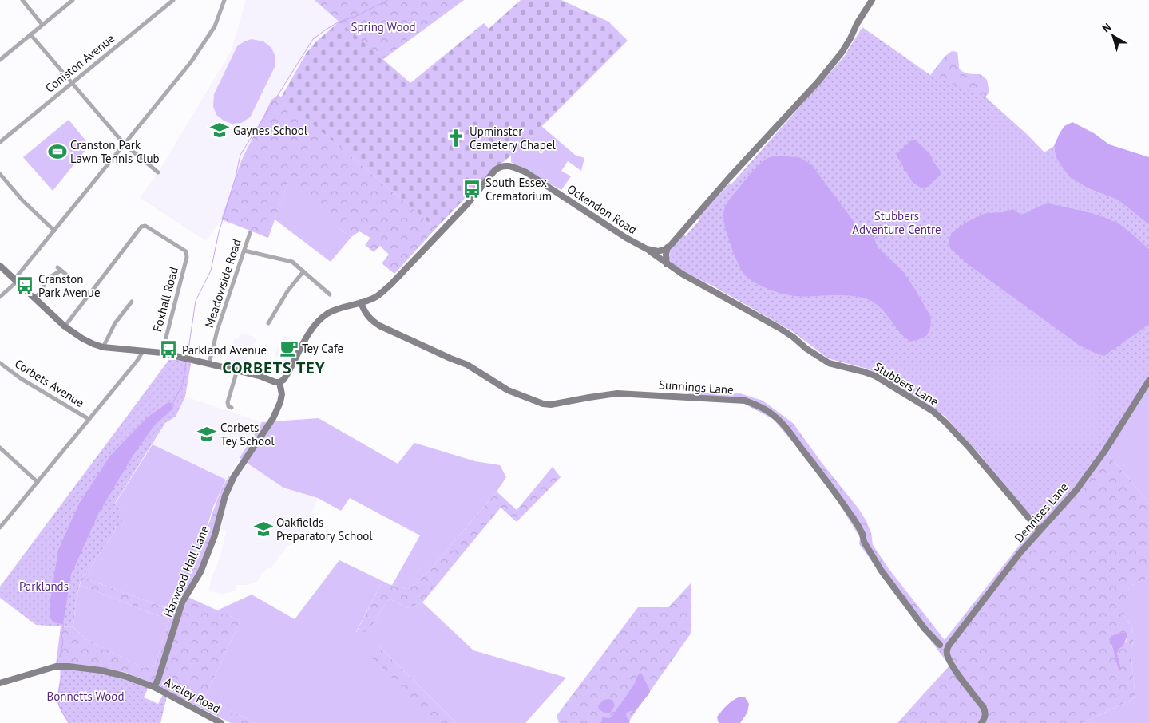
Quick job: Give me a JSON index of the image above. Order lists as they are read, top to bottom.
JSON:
{
  "streets": {
    "street": [
      "Coniston Avenue",
      "Ockendon Road",
      "Meadowside Road",
      "Foxhall Road",
      "Corbets Avenue",
      "Stubbers Lane",
      "Sunnings Lane",
      "Dennises Lane",
      "Harwood Hall Lane",
      "Aveley Road"
    ]
  },
  "crossings": [
    ["Ockendon Road", "Stubbers Lane"],
    ["Ockendon Road", "Sunnings Lane"],
    ["Ockendon Road", "Harwood Hall Lane"],
    ["Stubbers Lane", "Dennises Lane"],
    ["Harwood Hall Lane", "Aveley Road"]
  ],
  "districts": ["CORBETS TEY"],
  "parks": [
    "Spring Wood",
    "Stubbers Adventure Centre",
    "Parklands",
    "Bonnetts Wood"
  ],
  "places": {
    "school or university": ["Gaynes School", "Corbets Tey School", "Oakfields Preparatory School"],
    "church": ["Upminster Cemetery Chapel"],
    "sports": ["Cranston Park Lawn Tennis Club"],
    "bus stop": ["South Essex Crematorium", "Cranston Park Avenue", "Parkland Avenue"],
    "cafe": ["Tey Cafe"]
  },
  "north": "top left"
}
